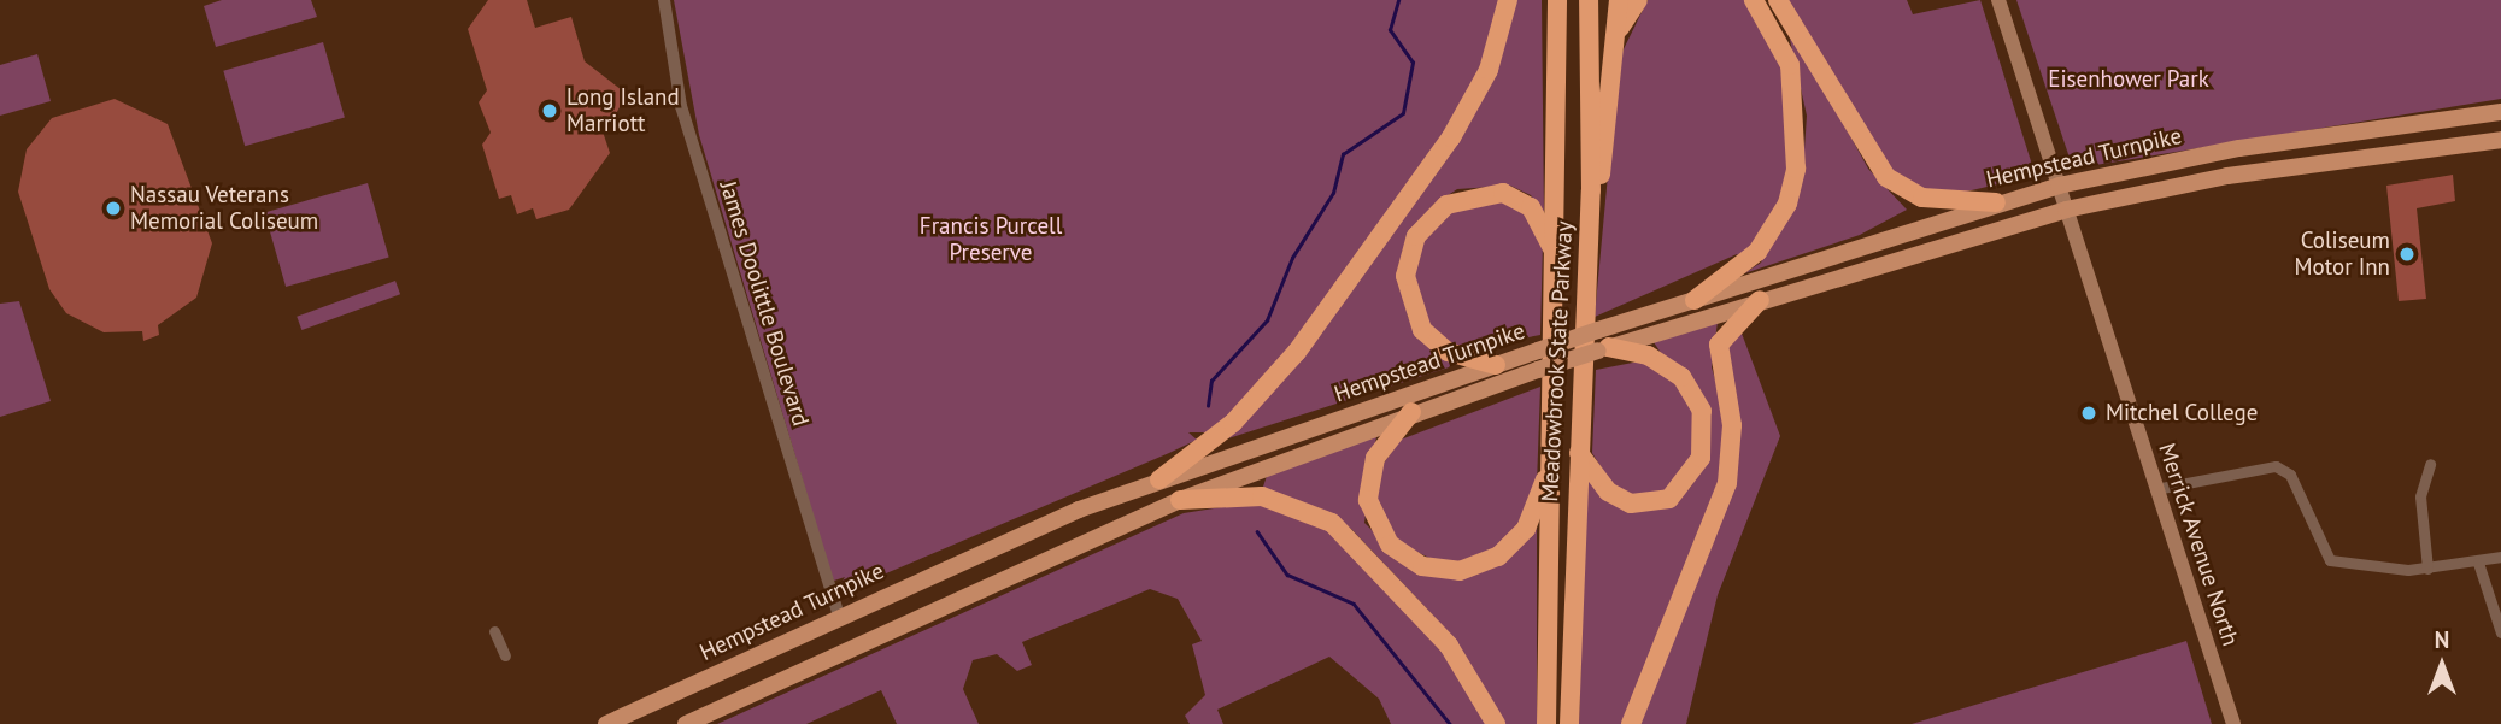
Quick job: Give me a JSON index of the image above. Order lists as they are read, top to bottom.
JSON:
{
  "streets": {
    "highway": ["Meadowbrook State Parkway"],
    "main road": ["Hempstead Turnpike", "Merrick Avenue North"],
    "street": ["James Doolittle Boulevard"]
  },
  "crossings": [
    ["Hempstead Turnpike", "James Doolittle Boulevard"],
    ["Hempstead Turnpike", "Merrick Avenue North"]
  ],
  "parks": ["Eisenhower Park", "Francis Purcell Preserve"],
  "places": [
    "Long Island Marriott",
    "Nassau Veterans Memorial Coliseum",
    "Coliseum Motor Inn",
    "Mitchel College"
  ],
  "north": "top"
}
